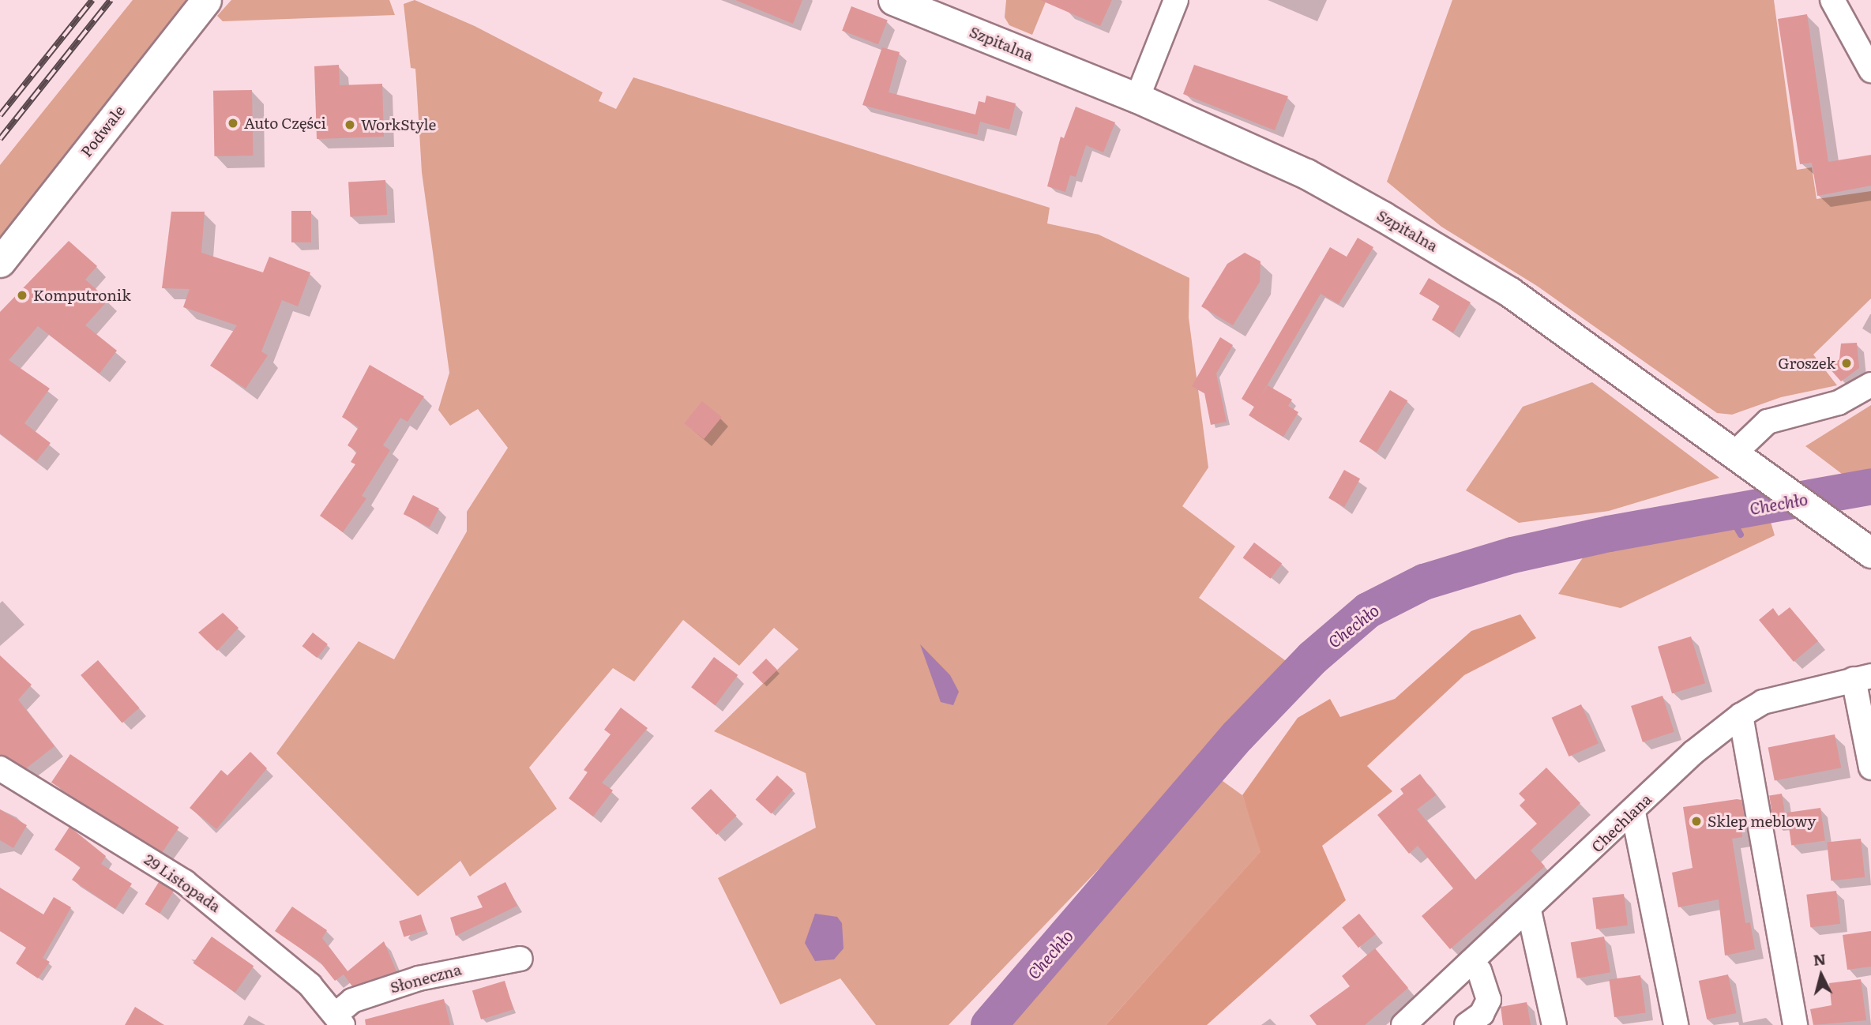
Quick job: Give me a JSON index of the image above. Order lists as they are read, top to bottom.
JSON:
{
  "streets": {
    "street": [
      "Szpitalna",
      "Podwale",
      "Chechlana",
      "29 Listopada",
      "Słoneczna"
    ]
  },
  "crossings": [
    ["29 Listopada", "Słoneczna"]
  ],
  "water": ["Chechło"],
  "places": [
    "Auto Części",
    "WorkStyle",
    "Komputronik",
    "Groszek",
    "Sklep meblowy"
  ],
  "north": "top"
}
